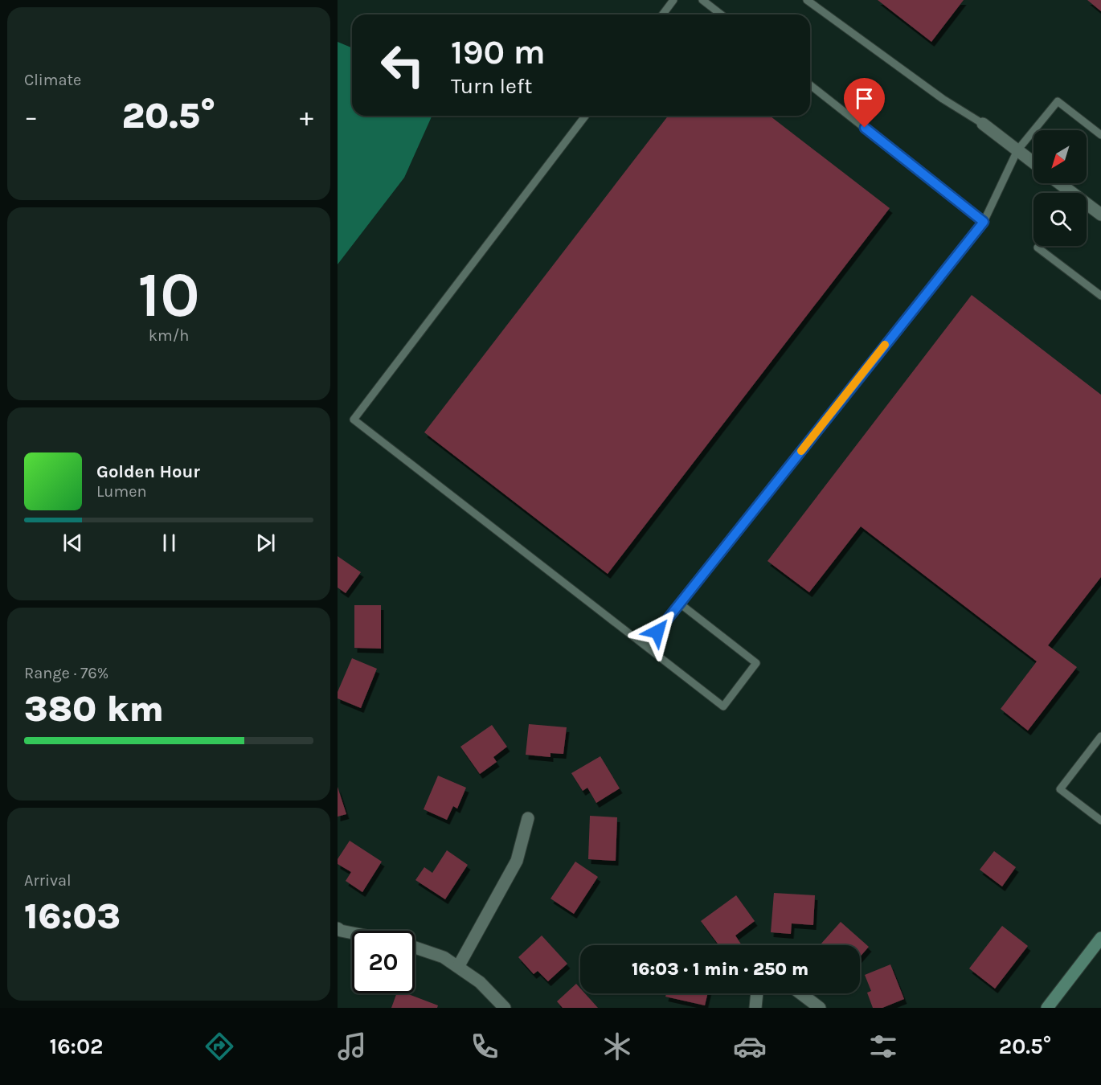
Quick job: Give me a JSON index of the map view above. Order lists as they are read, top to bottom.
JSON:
{
  "north": "bottom left",
  "page": {
    "tile": [
      "Climate",
      ["10", "km/h"],
      ["Range · 76%", "380 km"],
      ["Arrival", "16:03"]
    ],
    "turn": ["190 m", "Turn left"],
    "heat": ["−", "20.5°", "+"],
    "song": ["Golden Hour", "Lumen"],
    "limit": "20",
    "trip": "16:03 · 1 min · 250 m",
    "tabs": ["16:02", "20.5°"]
  }
}
